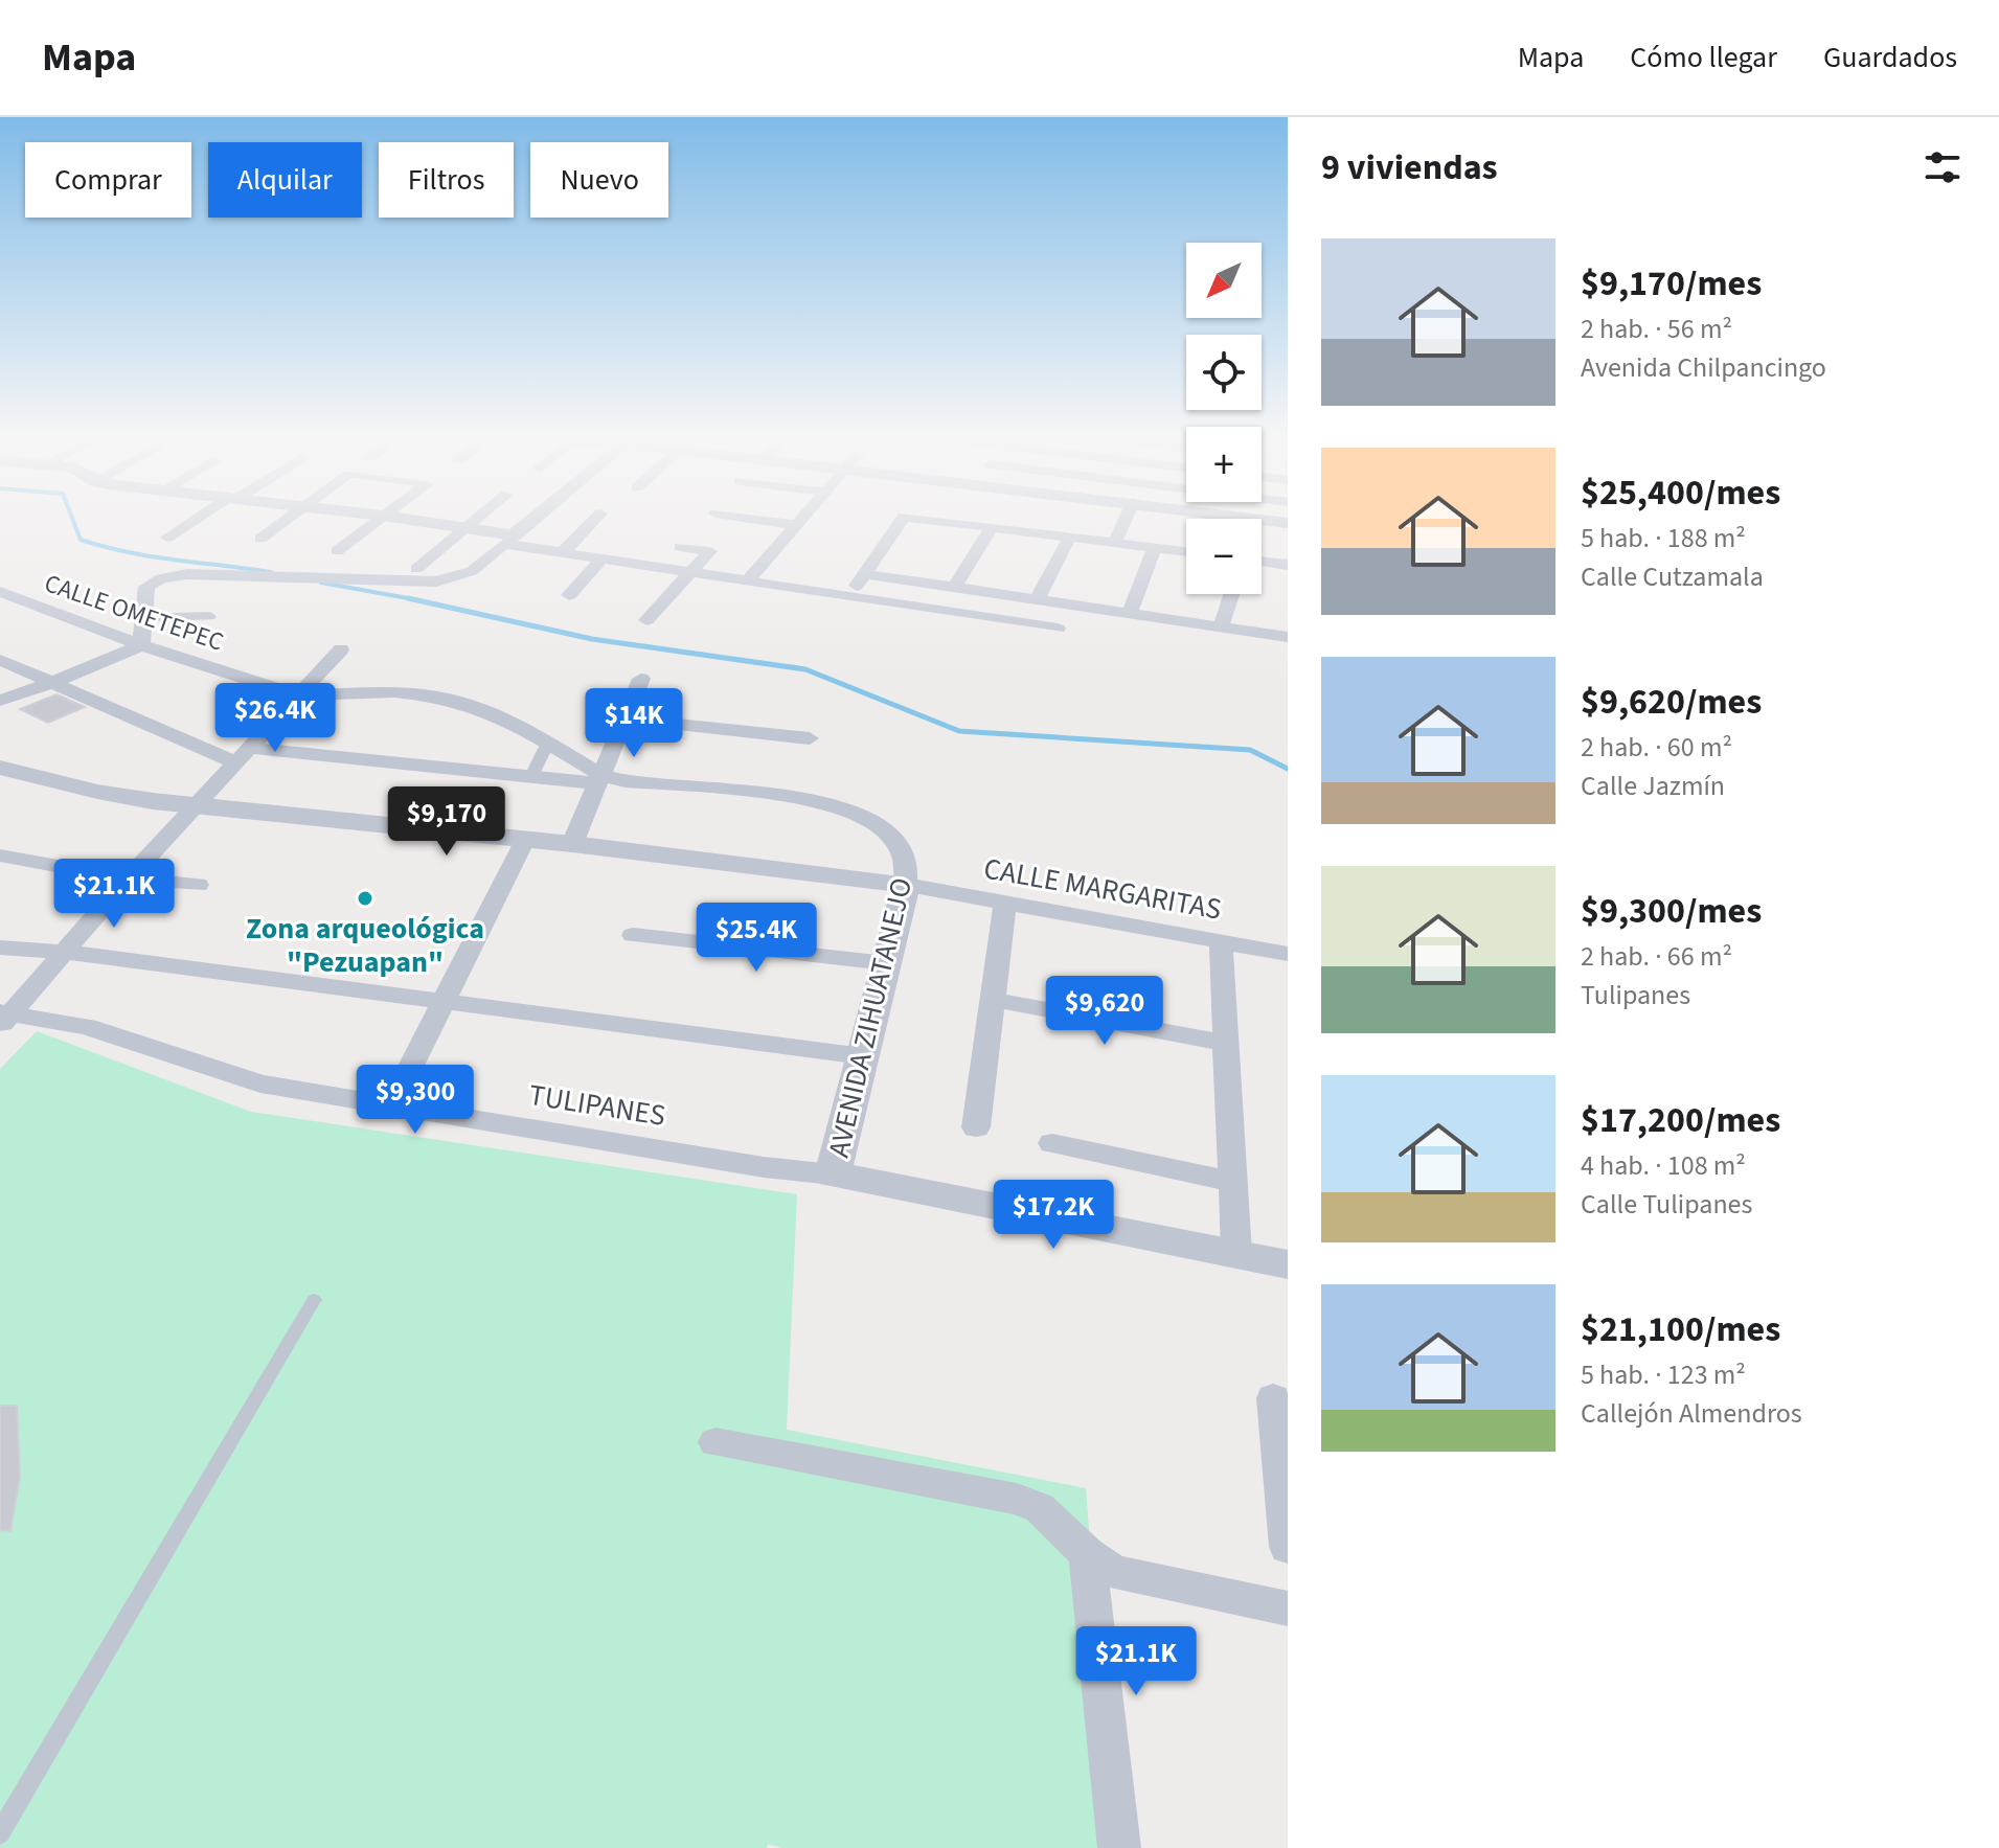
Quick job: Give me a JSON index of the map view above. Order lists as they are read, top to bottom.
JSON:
{
  "streets": {
    "street": [
      "CALLE OMETEPEC",
      "CALLE MARGARITAS",
      "AVENIDA ZIHUATANEJO",
      "TULIPANES"
    ]
  },
  "crossings": [
    ["CALLE OMETEPEC", "AVENIDA ZIHUATANEJO"],
    ["CALLE MARGARITAS", "AVENIDA ZIHUATANEJO"],
    ["AVENIDA ZIHUATANEJO", "TULIPANES"]
  ],
  "places": ["Zona arqueológica \"Pezuapan\""],
  "north": "bottom left",
  "page": {
    "header": "Mapa",
    "nav": ["Mapa", "Cómo llegar", "Guardados"],
    "heading": "9 viviendas",
    "chip": [
      "Comprar",
      "Alquilar",
      "Filtros",
      "Nuevo"
    ],
    "list": [
      {
        "name": "$9,170/mes",
        "note": "2 hab. · 56 m² · Avenida Chilpancingo"
      },
      {
        "name": "$25,400/mes",
        "note": "5 hab. · 188 m² · Calle Cutzamala"
      },
      {
        "name": "$9,620/mes",
        "note": "2 hab. · 60 m² · Calle Jazmín"
      },
      {
        "name": "$9,300/mes",
        "note": "2 hab. · 66 m² · Tulipanes"
      },
      {
        "name": "$17,200/mes",
        "note": "4 hab. · 108 m² · Calle Tulipanes"
      },
      {
        "name": "$21,100/mes",
        "note": "5 hab. · 123 m² · Callejón Almendros"
      }
    ],
    "map_buttons": ["+", "−"],
    "price": [
      "$26.4K",
      "$14K",
      "$9,170",
      "$21.1K",
      "$25.4K",
      "$9,620",
      "$9,300",
      "$17.2K",
      "$21.1K"
    ]
  }
}
